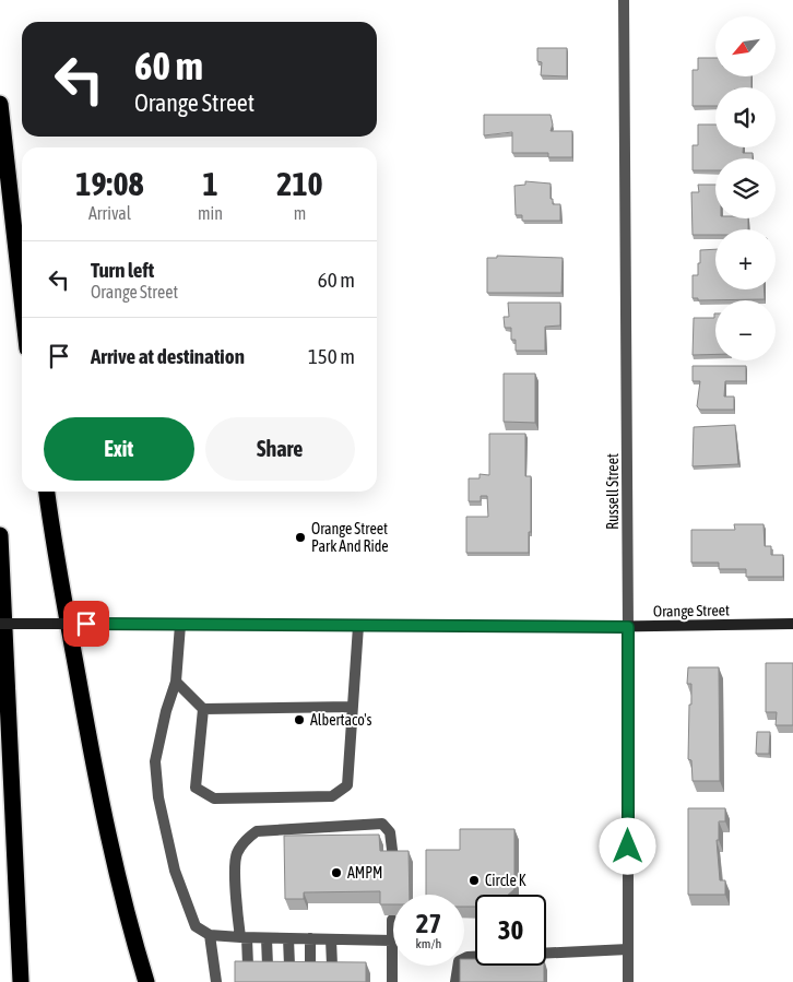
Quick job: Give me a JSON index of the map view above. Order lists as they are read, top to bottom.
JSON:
{
  "streets": {
    "street": ["Russell Street", "Orange Street"]
  },
  "crossings": [
    ["Russell Street", "Orange Street"]
  ],
  "places": [
    "Orange Street Park And Ride",
    "Albertaco's",
    "AMPM",
    "Circle K"
  ],
  "north": "bottom left",
  "page": {
    "map_buttons": ["+", "−"],
    "turn": ["60 m", "Orange Street"],
    "eta": [
      "19:08",
      "Arrival",
      "1",
      "min",
      "210",
      "m"
    ],
    "list": [
      {
        "name": "Turn left",
        "note": "Orange Street",
        "value": "60 m"
      },
      {
        "name": "Arrive at destination",
        "value": "150 m"
      }
    ],
    "buttons": ["Exit", "Share"],
    "speed": "27 km/h",
    "limit": "30"
  }
}
